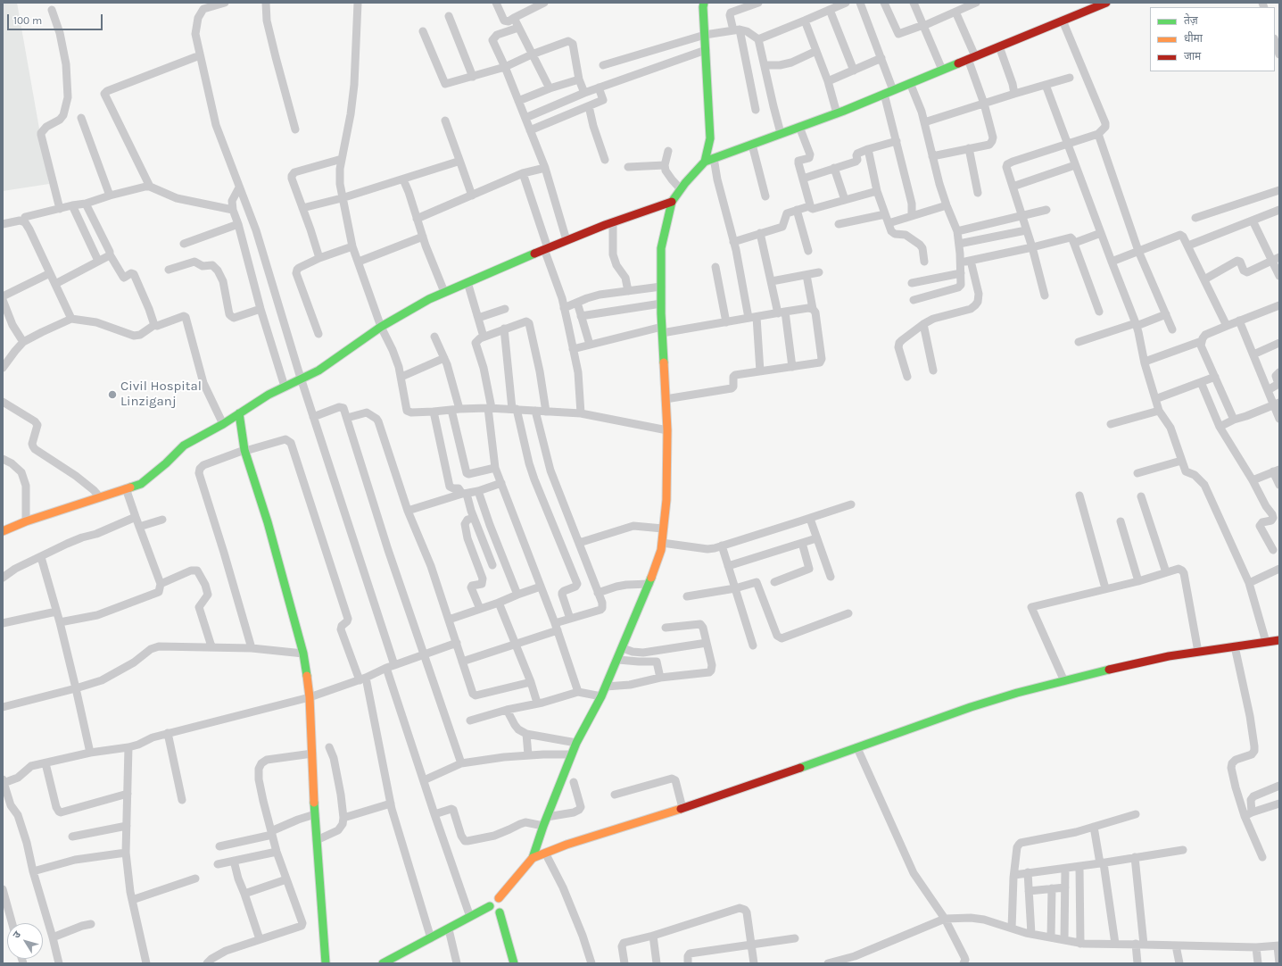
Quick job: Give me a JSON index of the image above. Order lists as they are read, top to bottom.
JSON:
{
  "places": ["Civil Hospital Linziganj"],
  "legend": ["तेज़", "धीमा", "जाम"],
  "scale_bar": "100 m",
  "north": "top left"
}
